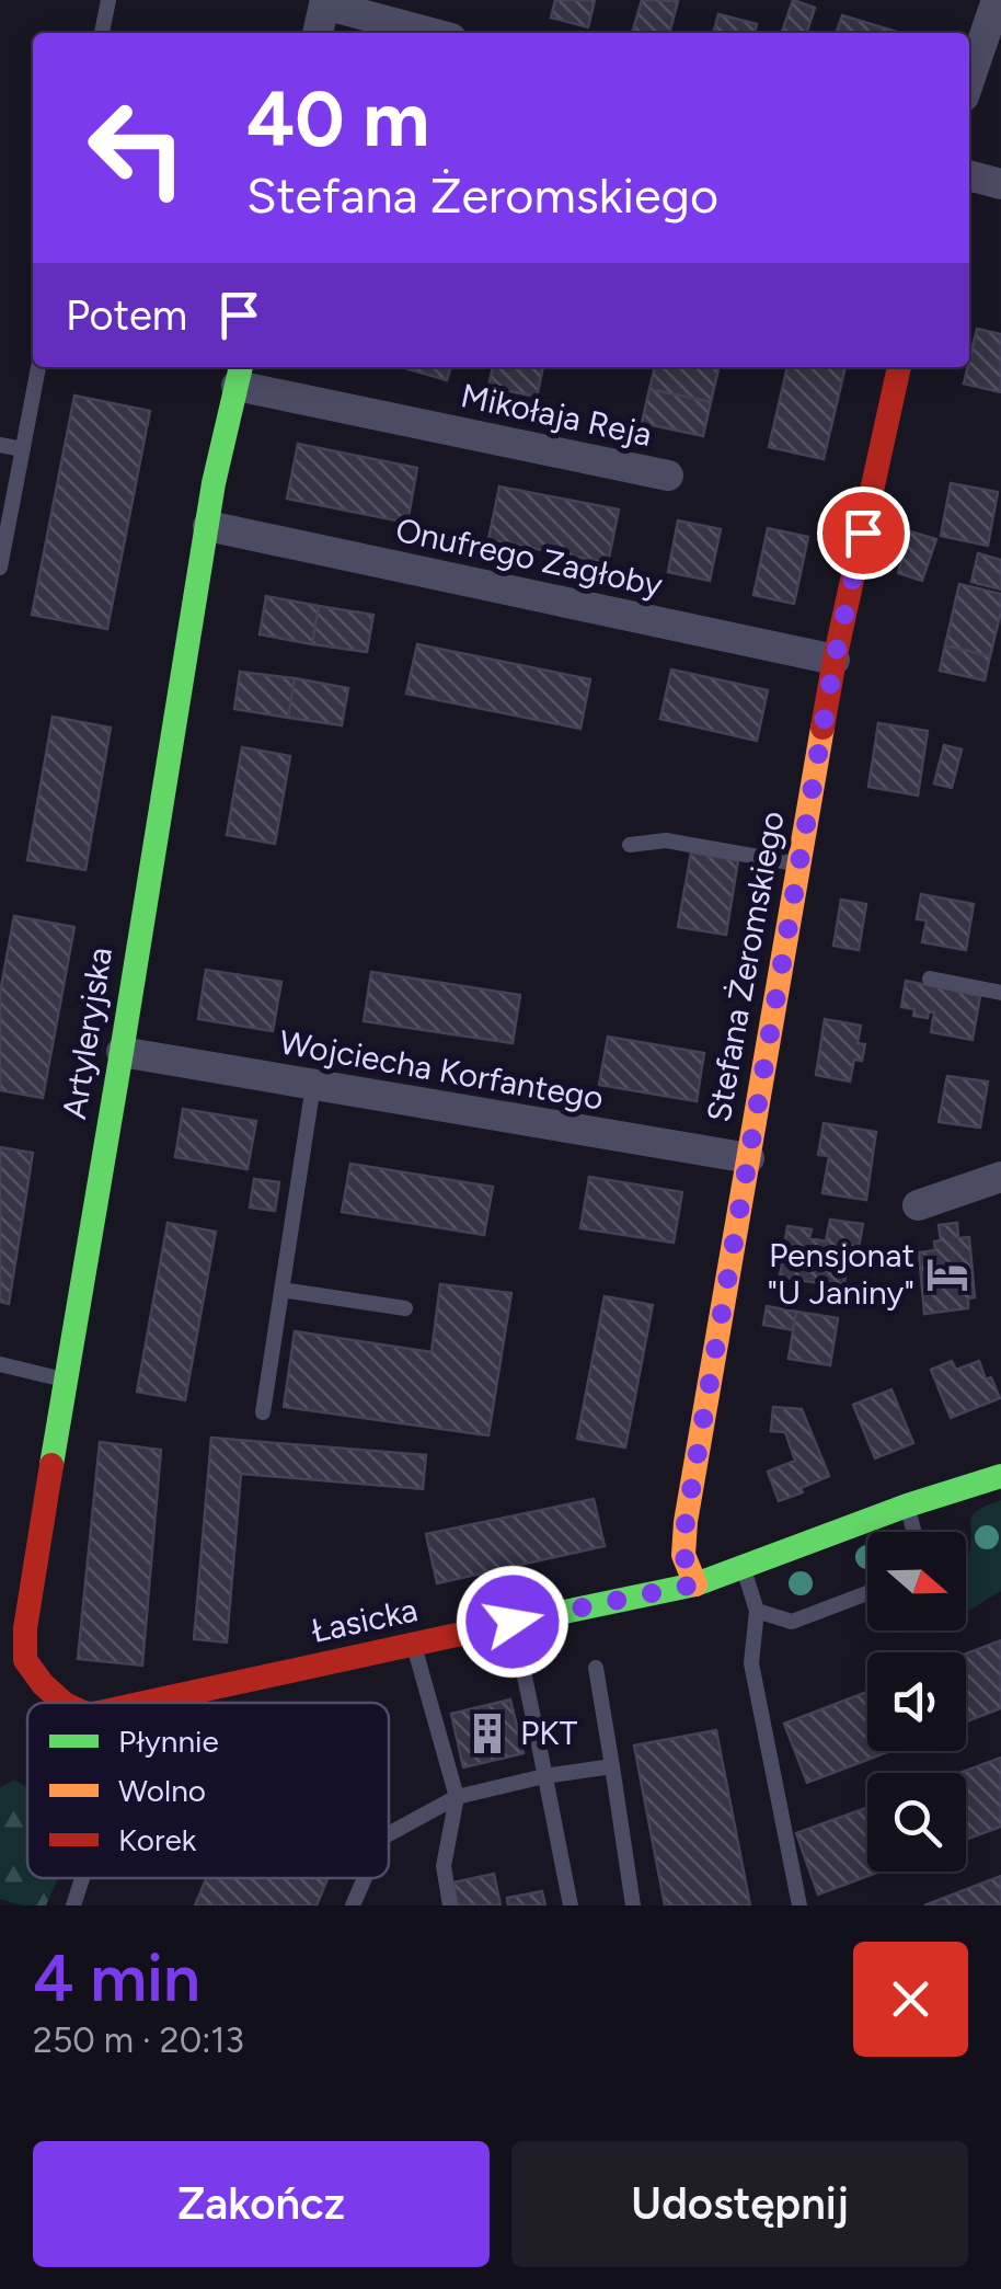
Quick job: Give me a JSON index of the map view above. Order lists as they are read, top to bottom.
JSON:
{
  "streets": {
    "street": [
      "Mikołaja Reja",
      "Onufrego Zagłoby",
      "Stefana Żeromskiego",
      "Artyleryjska",
      "Wojciecha Korfantego",
      "Łasicka"
    ]
  },
  "crossings": [
    ["Mikołaja Reja", "Artyleryjska"],
    ["Onufrego Zagłoby", "Stefana Żeromskiego"],
    ["Onufrego Zagłoby", "Artyleryjska"],
    ["Stefana Żeromskiego", "Wojciecha Korfantego"],
    ["Stefana Żeromskiego", "Łasicka"],
    ["Artyleryjska", "Wojciecha Korfantego"]
  ],
  "places": {
    "hotel": ["Pensjonat \"U Janiny\""],
    "building": ["PKT"]
  },
  "legend": ["Płynnie", "Wolno", "Korek"],
  "north": "right",
  "page": {
    "turn": ["40 m", "Stefana Żeromskiego"],
    "then": "Potem",
    "heading": ["4 min", "250 m · 20:13"],
    "buttons": ["Zakończ", "Udostępnij"]
  }
}
